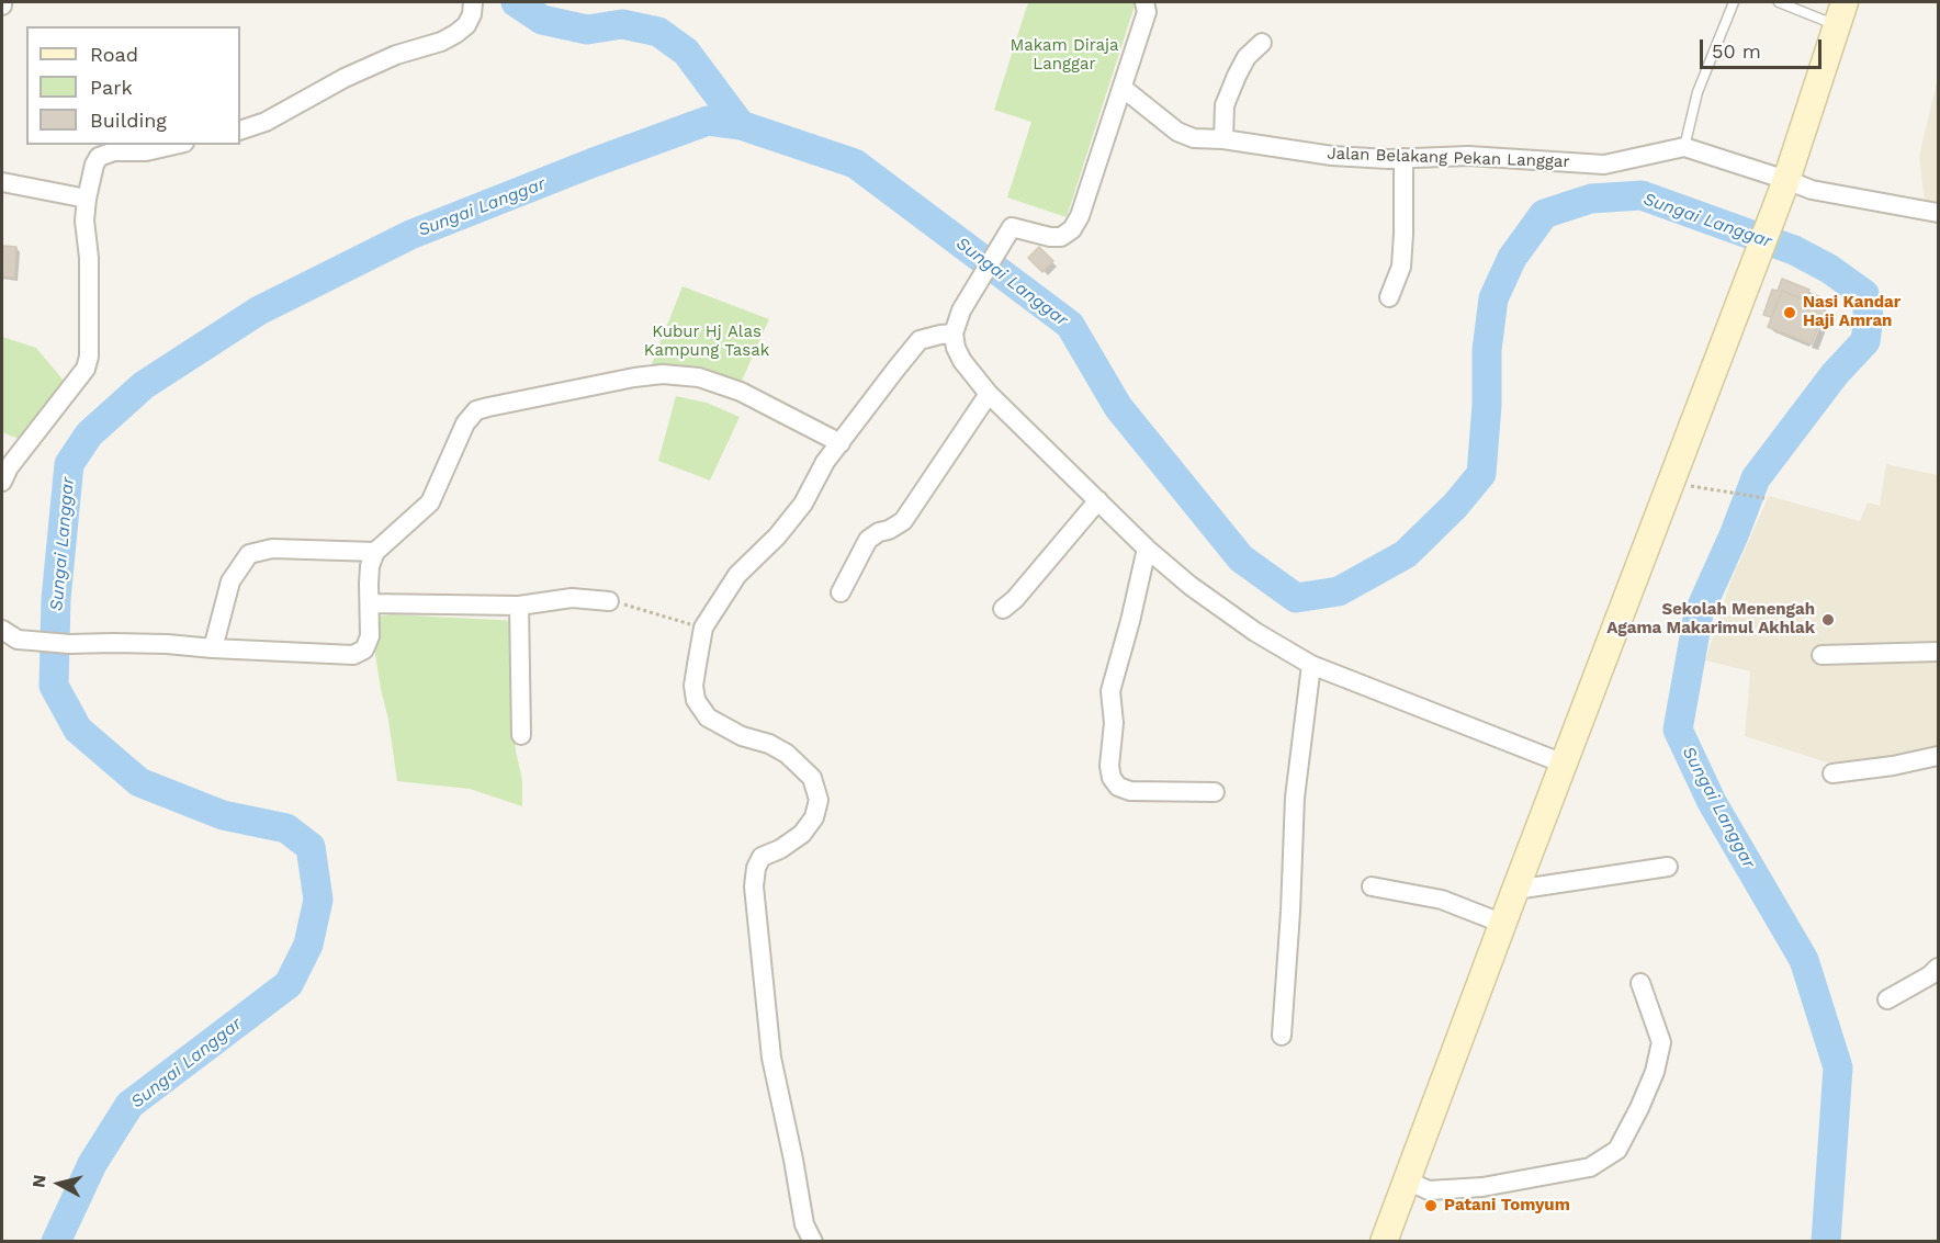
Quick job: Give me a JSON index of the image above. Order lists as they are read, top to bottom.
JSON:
{
  "streets": {
    "street": ["Jalan Belakang Pekan Langgar"]
  },
  "water": ["Sungai Langgar"],
  "parks": ["Makam Diraja Langgar", "Kubur Hj Alas Kampung Tasak"],
  "places": ["Nasi Kandar Haji Amran", "Sekolah Menengah Agama Makarimul Akhlak", "Patani Tomyum"],
  "legend": ["Road", "Park", "Building"],
  "scale_bar": "50 m",
  "north": "left"
}
